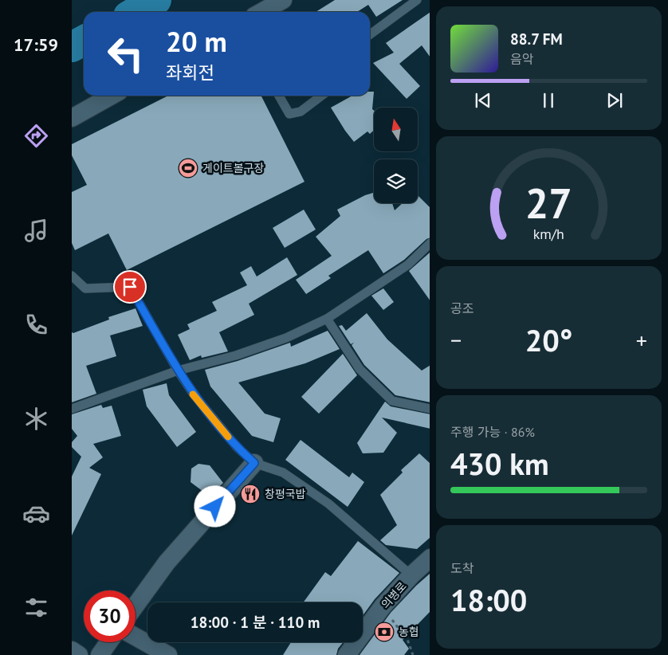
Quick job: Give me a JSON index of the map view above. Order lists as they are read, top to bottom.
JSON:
{
  "streets": {
    "street": ["의병로"]
  },
  "places": {
    "sports": ["게이트볼구장"],
    "restaurant": ["창평국밥"],
    "bank": ["농협"]
  },
  "north": "top",
  "page": {
    "tabs": "17:59",
    "turn": ["20 m", "좌회전"],
    "song": ["88.7 FM", "음악"],
    "tile": [
      "공조",
      ["주행 가능 · 86%", "430 km"],
      ["도착", "18:00"]
    ],
    "heat": ["−", "20°", "+"],
    "limit": "30",
    "trip": "18:00 · 1 분 · 110 m",
    "gauge": ["27", "km/h"]
  }
}
